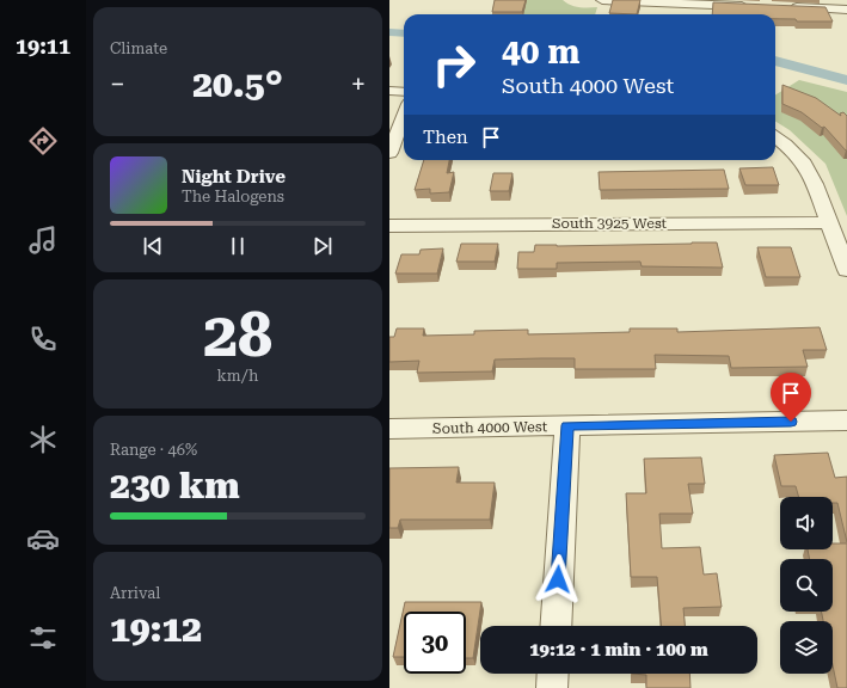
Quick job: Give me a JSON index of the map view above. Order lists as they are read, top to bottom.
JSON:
{
  "streets": {
    "street": ["South 3925 West", "South 4000 West"]
  },
  "page": {
    "tabs": "19:11",
    "tile": [
      "Climate",
      ["28", "km/h"],
      ["Range · 46%", "230 km"],
      ["Arrival", "19:12"]
    ],
    "turn": ["40 m", "South 4000 West"],
    "heat": ["−", "20.5°", "+"],
    "then": "Then",
    "song": ["Night Drive", "The Halogens"],
    "limit": "30",
    "trip": "19:12 · 1 min · 100 m"
  }
}
